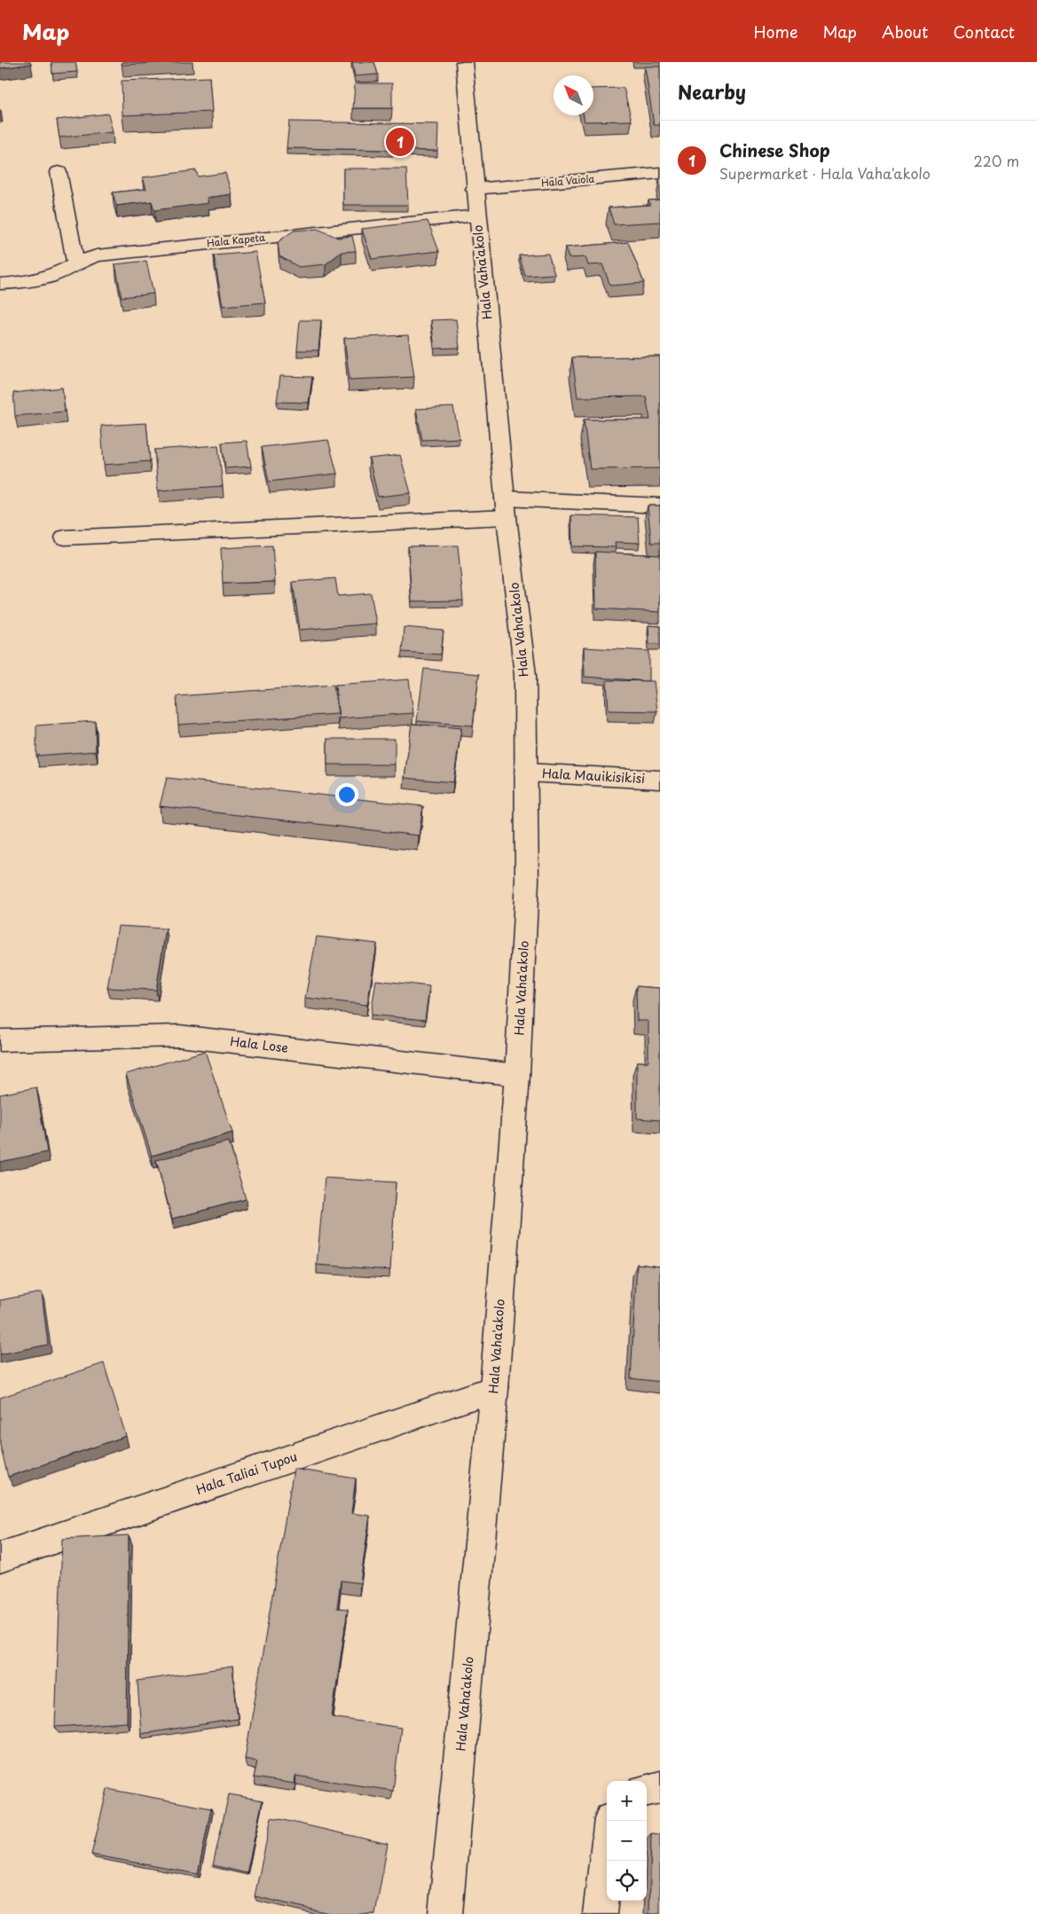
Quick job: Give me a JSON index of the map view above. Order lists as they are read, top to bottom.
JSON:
{
  "streets": {
    "street": [
      "Hala Vaiola",
      "Hala Kapeta",
      "Hala Vaha'akolo",
      "Hala Mauikisikisi",
      "Hala Lose",
      "Hala Taliai Tupou"
    ]
  },
  "crossings": [
    ["Hala Vaiola", "Hala Vaha'akolo"],
    ["Hala Kapeta", "Hala Vaha'akolo"],
    ["Hala Vaha'akolo", "Hala Mauikisikisi"],
    ["Hala Vaha'akolo", "Hala Lose"],
    ["Hala Vaha'akolo", "Hala Taliai Tupou"]
  ],
  "north": "top left",
  "page": {
    "header": "Map",
    "nav": [
      "Home",
      "Map",
      "About",
      "Contact"
    ],
    "heading": "Nearby",
    "list": [
      {
        "mark": "1",
        "name": "Chinese Shop",
        "note": "Supermarket · Hala Vaha'akolo",
        "value": "220 m"
      }
    ],
    "pins": "1",
    "map_buttons": ["+", "−"]
  }
}
